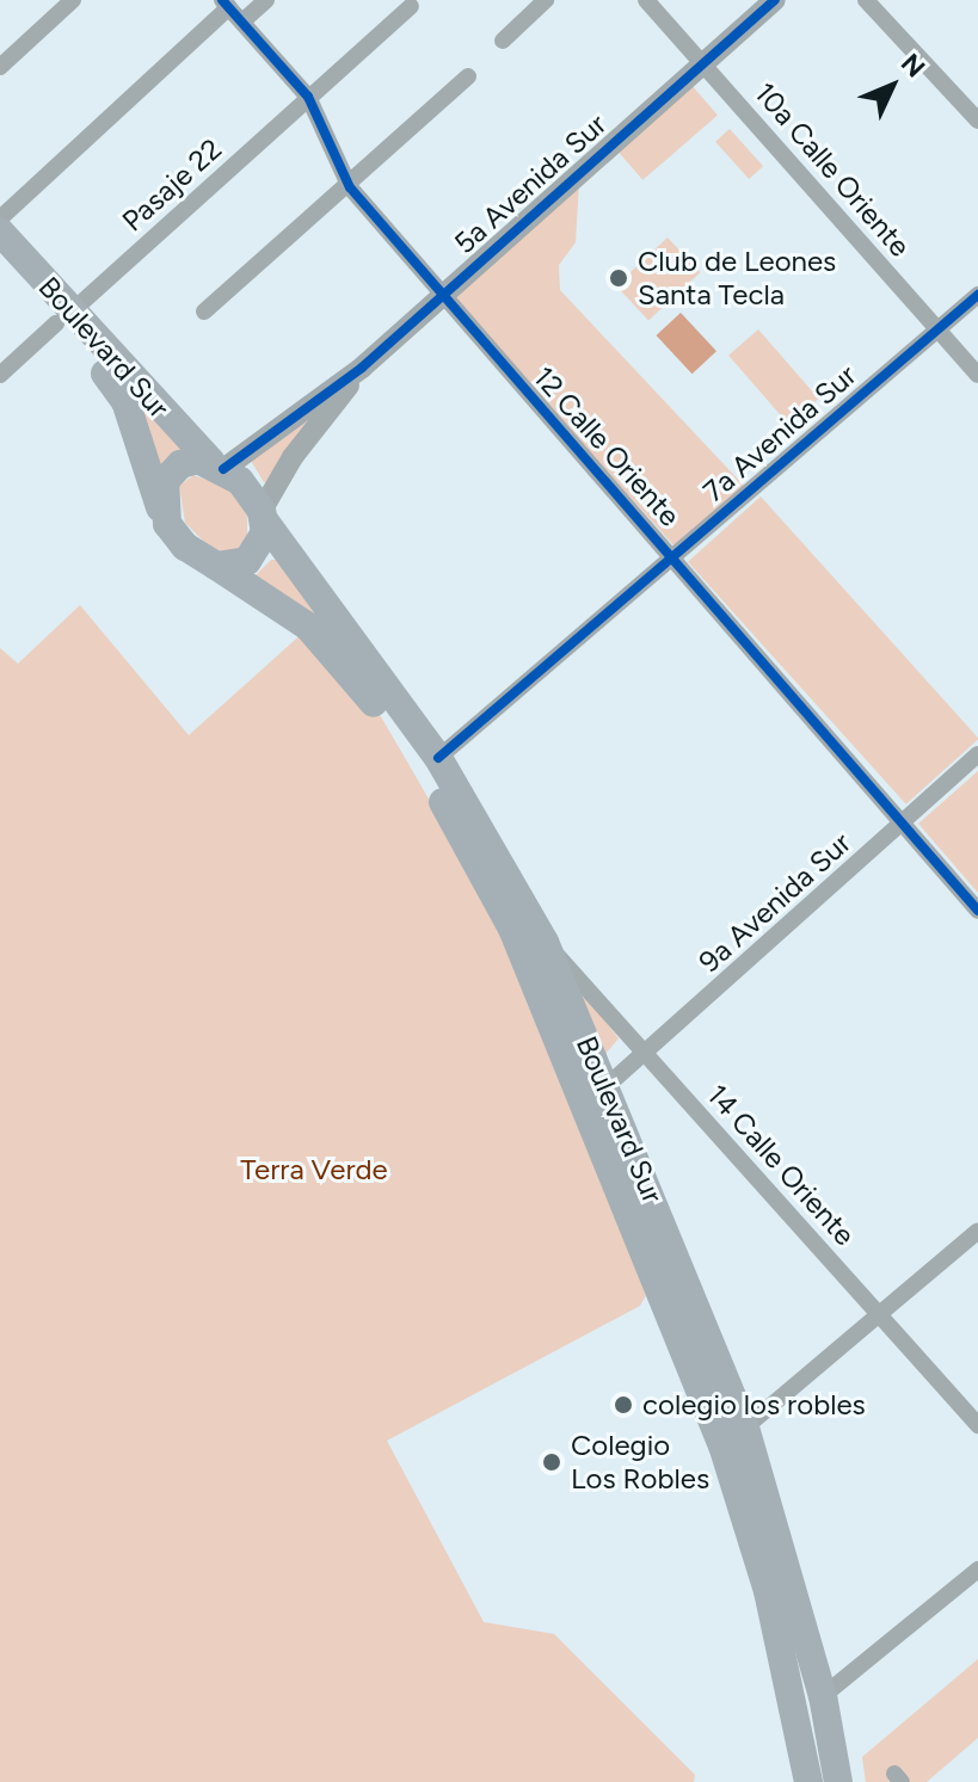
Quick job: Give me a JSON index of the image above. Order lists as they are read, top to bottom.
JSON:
{
  "streets": {
    "highway": ["Boulevard Sur"],
    "street": [
      "10a Calle Oriente",
      "5a Avenida Sur",
      "Pasaje 22",
      "7a Avenida Sur",
      "12 Calle Oriente",
      "9a Avenida Sur",
      "14 Calle Oriente"
    ]
  },
  "crossings": [
    ["10a Calle Oriente", "5a Avenida Sur"],
    ["10a Calle Oriente", "7a Avenida Sur"],
    ["5a Avenida Sur", "Boulevard Sur"],
    ["5a Avenida Sur", "12 Calle Oriente"],
    ["Pasaje 22", "Boulevard Sur"],
    ["Pasaje 22", "12 Calle Oriente"],
    ["Boulevard Sur", "7a Avenida Sur"],
    ["Boulevard Sur", "9a Avenida Sur"],
    ["Boulevard Sur", "14 Calle Oriente"],
    ["7a Avenida Sur", "12 Calle Oriente"],
    ["12 Calle Oriente", "9a Avenida Sur"],
    ["9a Avenida Sur", "14 Calle Oriente"]
  ],
  "parks": ["Terra Verde"],
  "places": ["Club de Leones Santa Tecla", "colegio los robles", "Colegio Los Robles"],
  "north": "top right"
}
